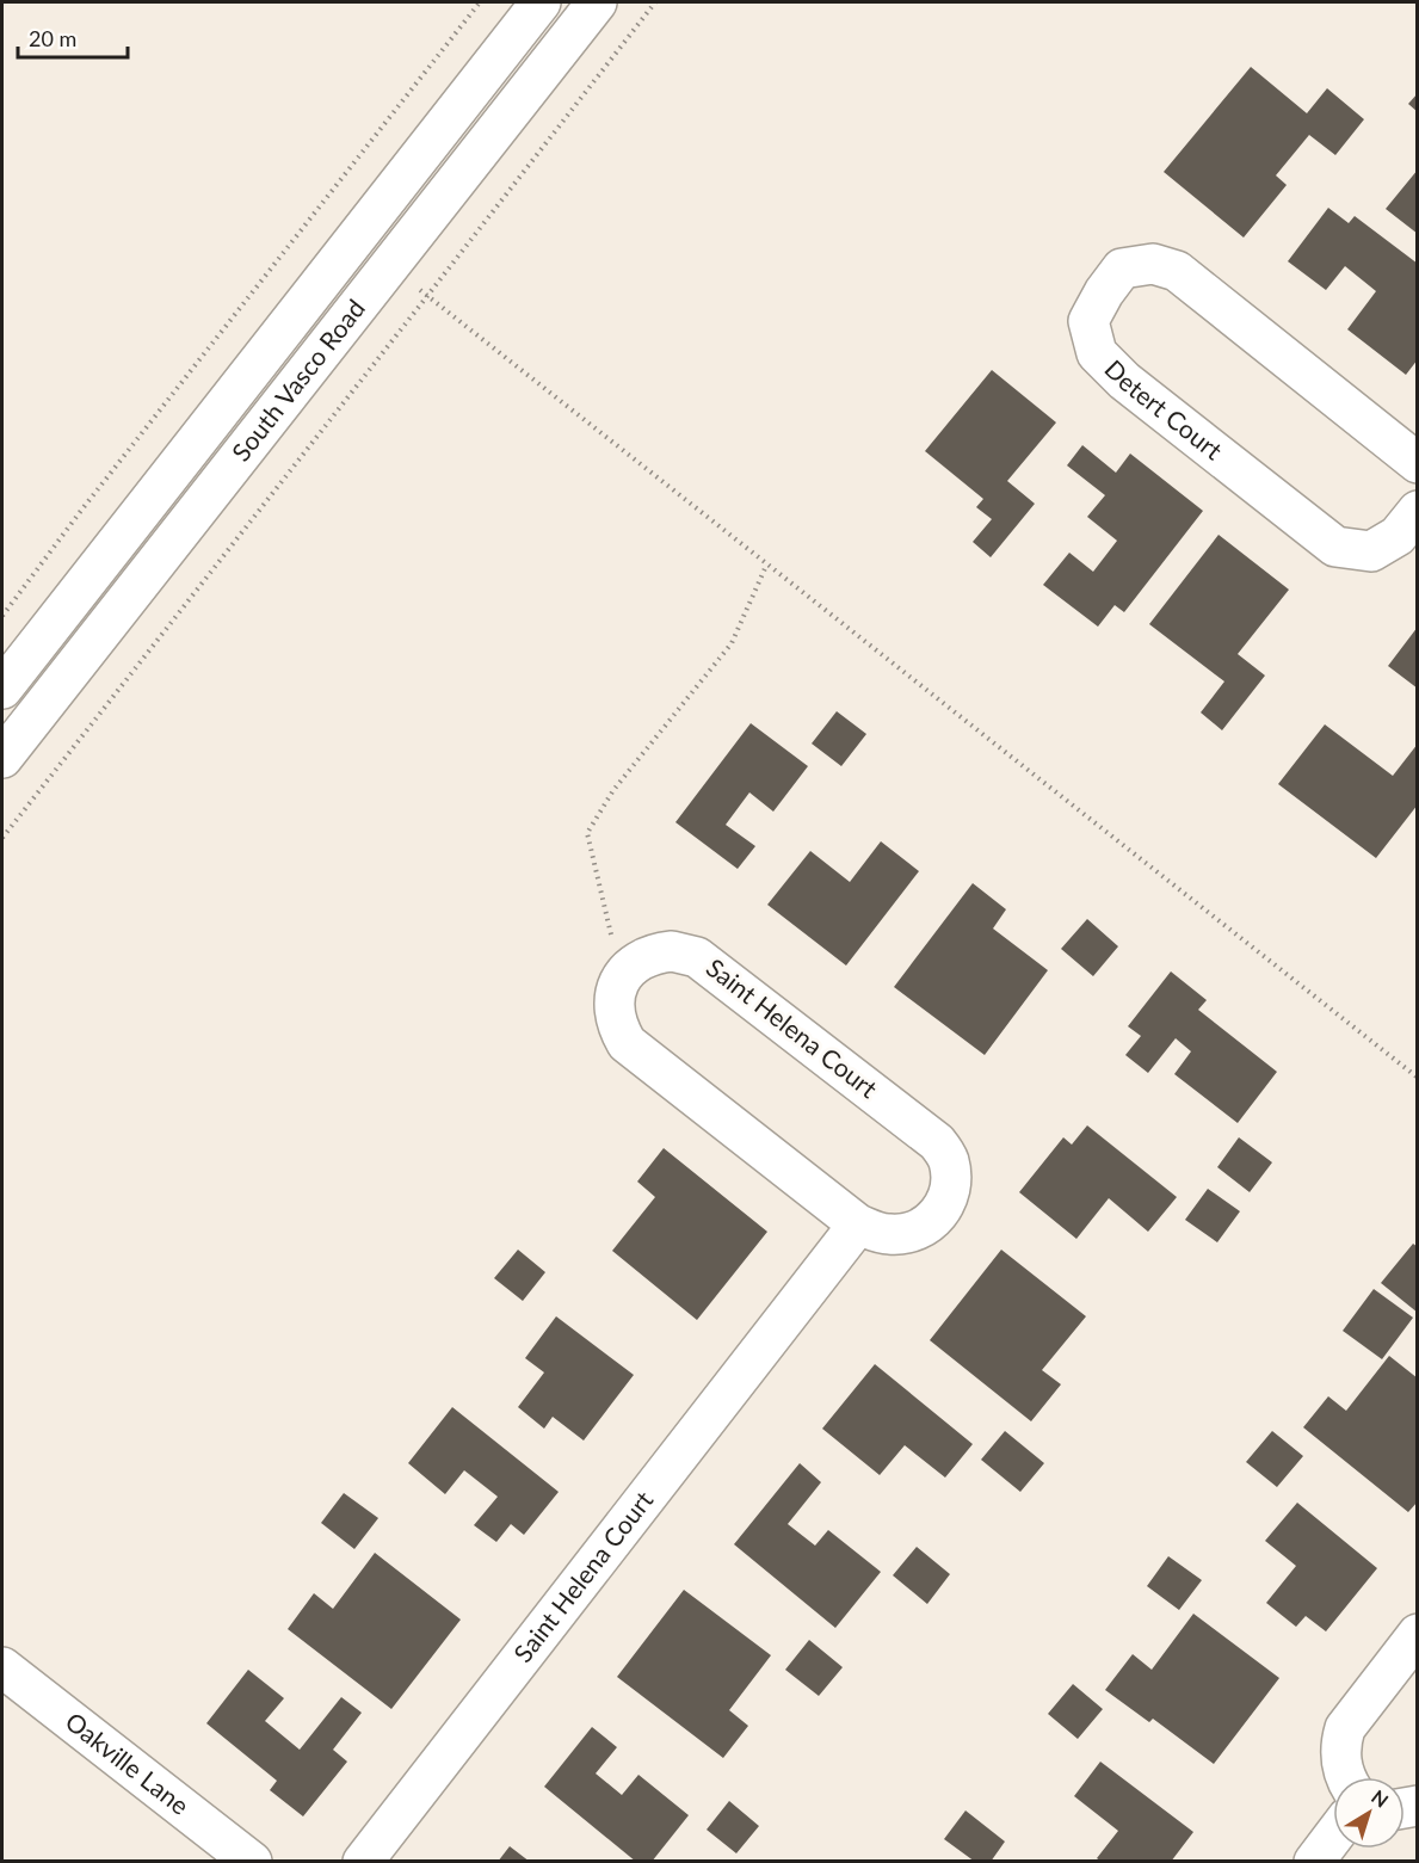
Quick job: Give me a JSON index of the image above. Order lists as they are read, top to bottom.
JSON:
{
  "streets": {
    "street": [
      "South Vasco Road",
      "Detert Court",
      "Saint Helena Court",
      "Oakville Lane"
    ]
  },
  "scale_bar": "20 m",
  "north": "top right"
}
